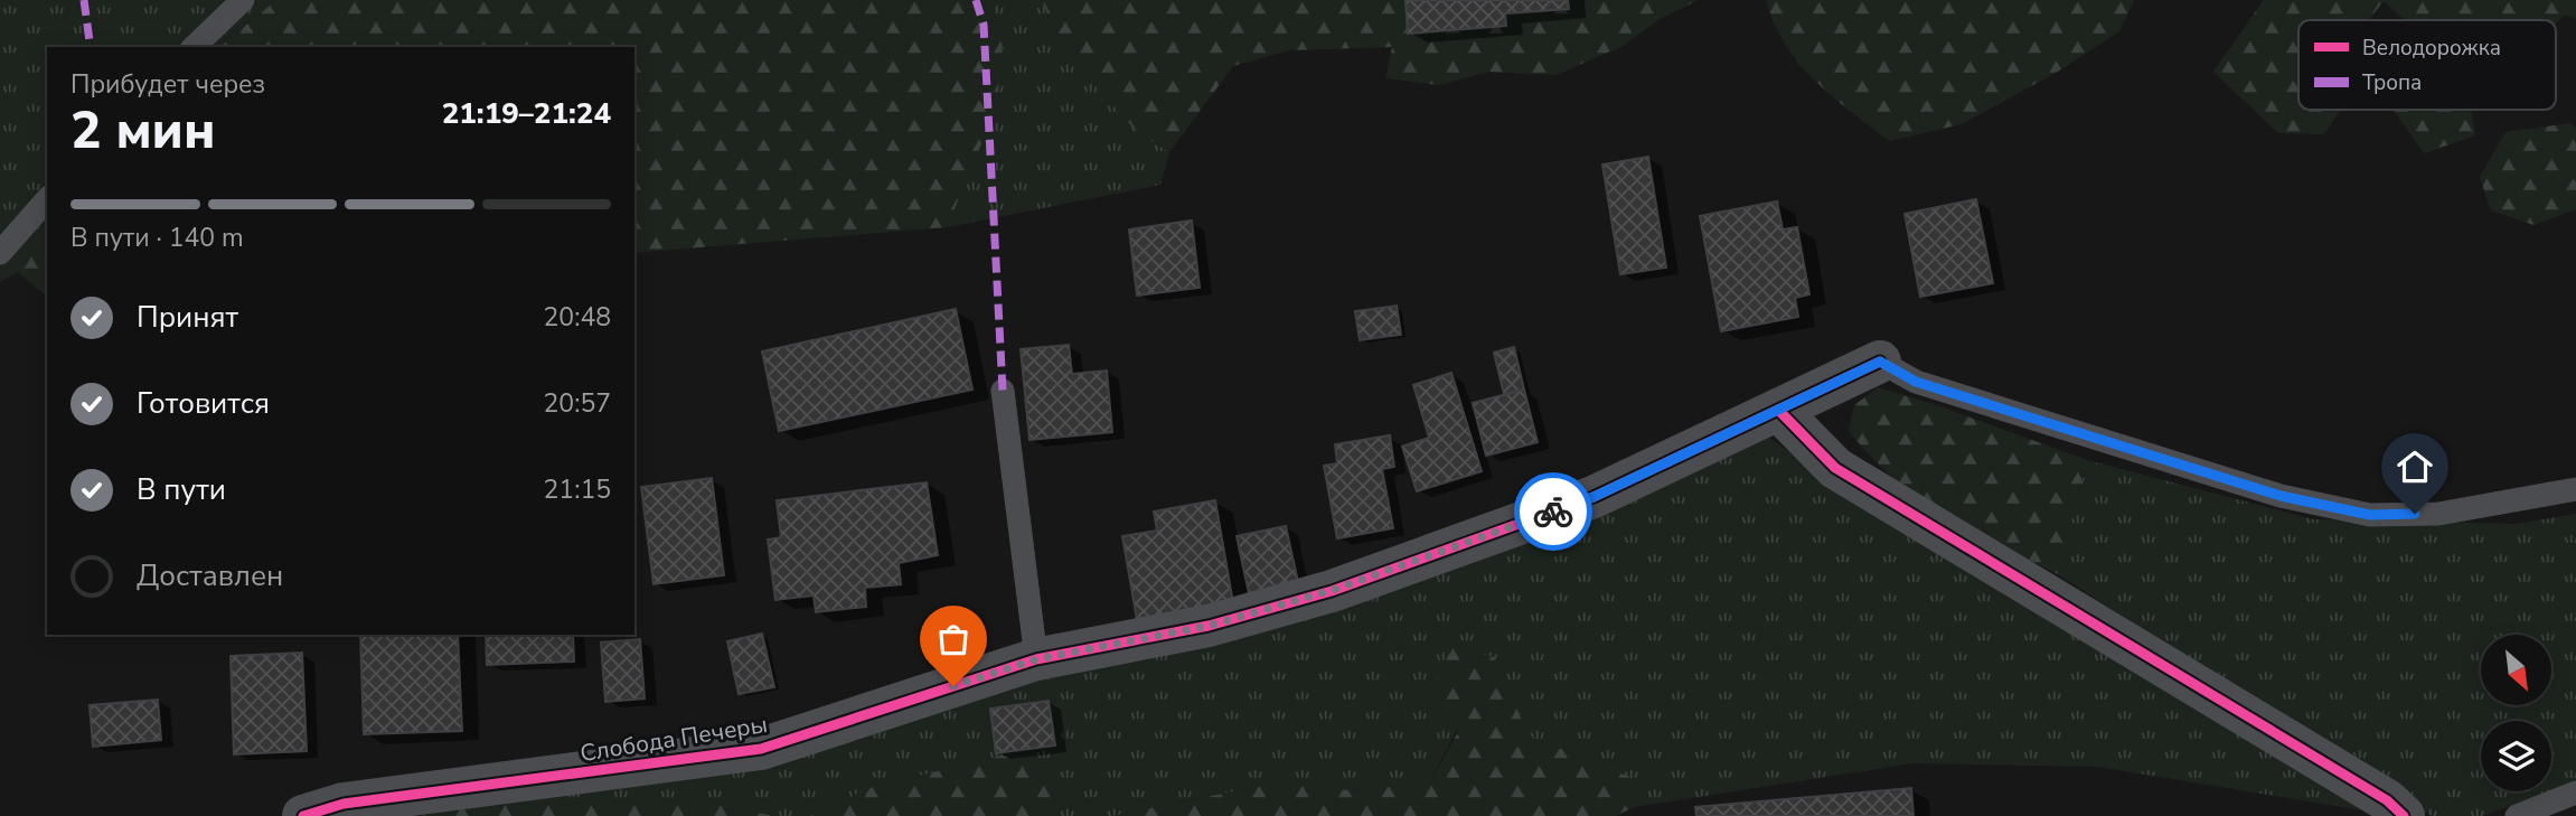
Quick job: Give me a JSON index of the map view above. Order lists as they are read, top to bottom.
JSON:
{
  "streets": {
    "street": ["Слобода Печеры"]
  },
  "legend": ["Велодорожка", "Тропа"],
  "north": "bottom right",
  "page": {
    "heading": ["2 мин", "Прибудет через", "21:19–21:24"],
    "bar": "В пути · 140 m",
    "list": [
      ["Принят", "20:48"],
      ["Готовится", "20:57"],
      ["В пути", "21:15"],
      "Доставлен"
    ]
  }
}
